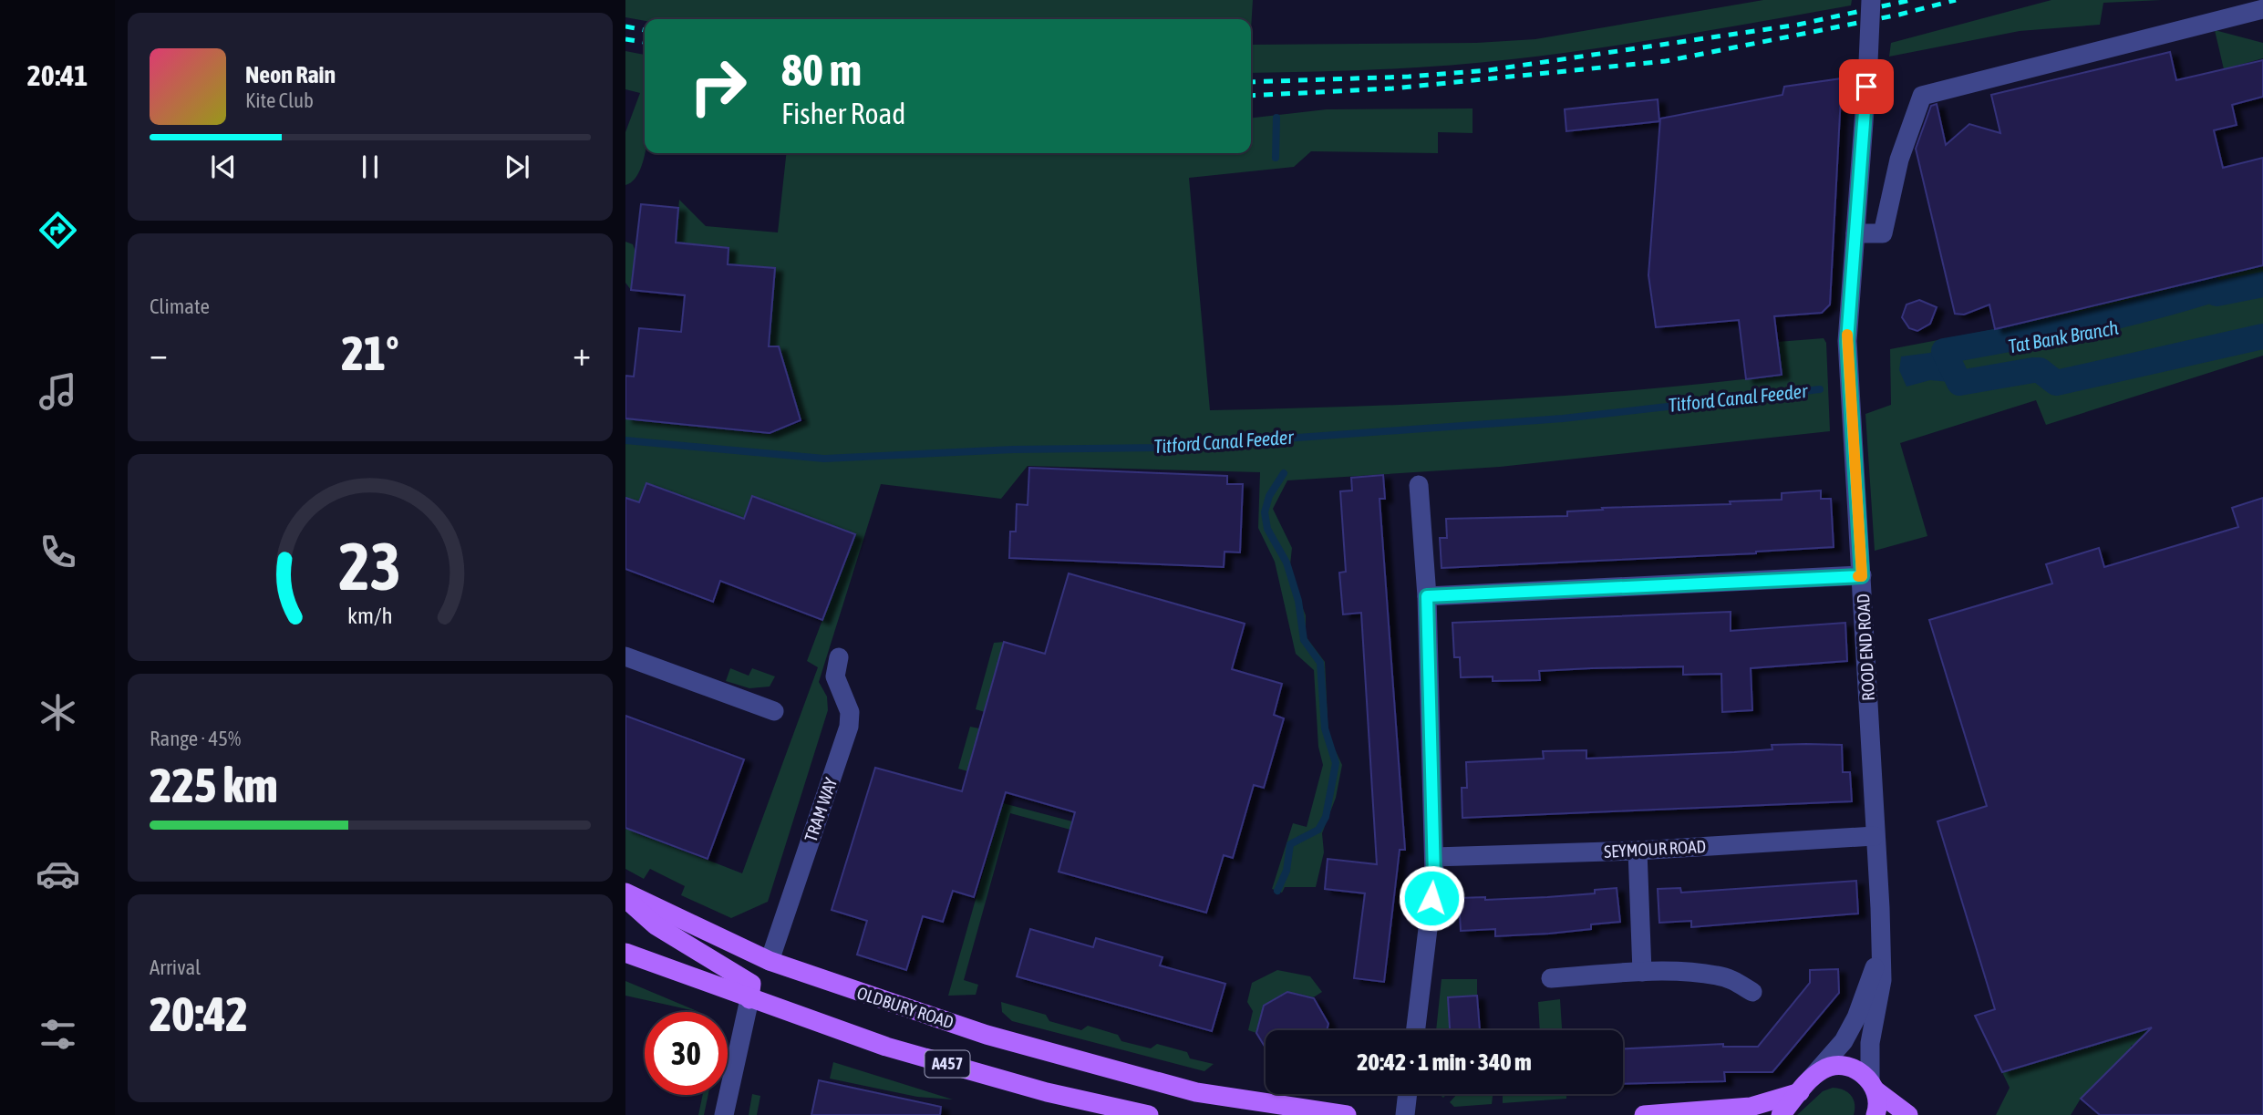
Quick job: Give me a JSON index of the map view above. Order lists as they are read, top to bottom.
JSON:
{
  "streets": {
    "main road": ["OLDBURY ROAD", "A457"],
    "street": ["ROOD END ROAD", "TRAM WAY", "SEYMOUR ROAD"]
  },
  "crossings": [
    ["ROOD END ROAD", "SEYMOUR ROAD"],
    ["TRAM WAY", "OLDBURY ROAD"]
  ],
  "water": ["Tat Bank Branch", "Titford Canal Feeder"],
  "page": {
    "tabs": "20:41",
    "turn": ["80 m", "Fisher Road"],
    "song": ["Neon Rain", "Kite Club"],
    "tile": [
      "Climate",
      ["Range · 45%", "225 km"],
      ["Arrival", "20:42"]
    ],
    "heat": ["−", "21°", "+"],
    "limit": "30",
    "trip": "20:42 · 1 min · 340 m",
    "gauge": ["23", "km/h"]
  }
}
